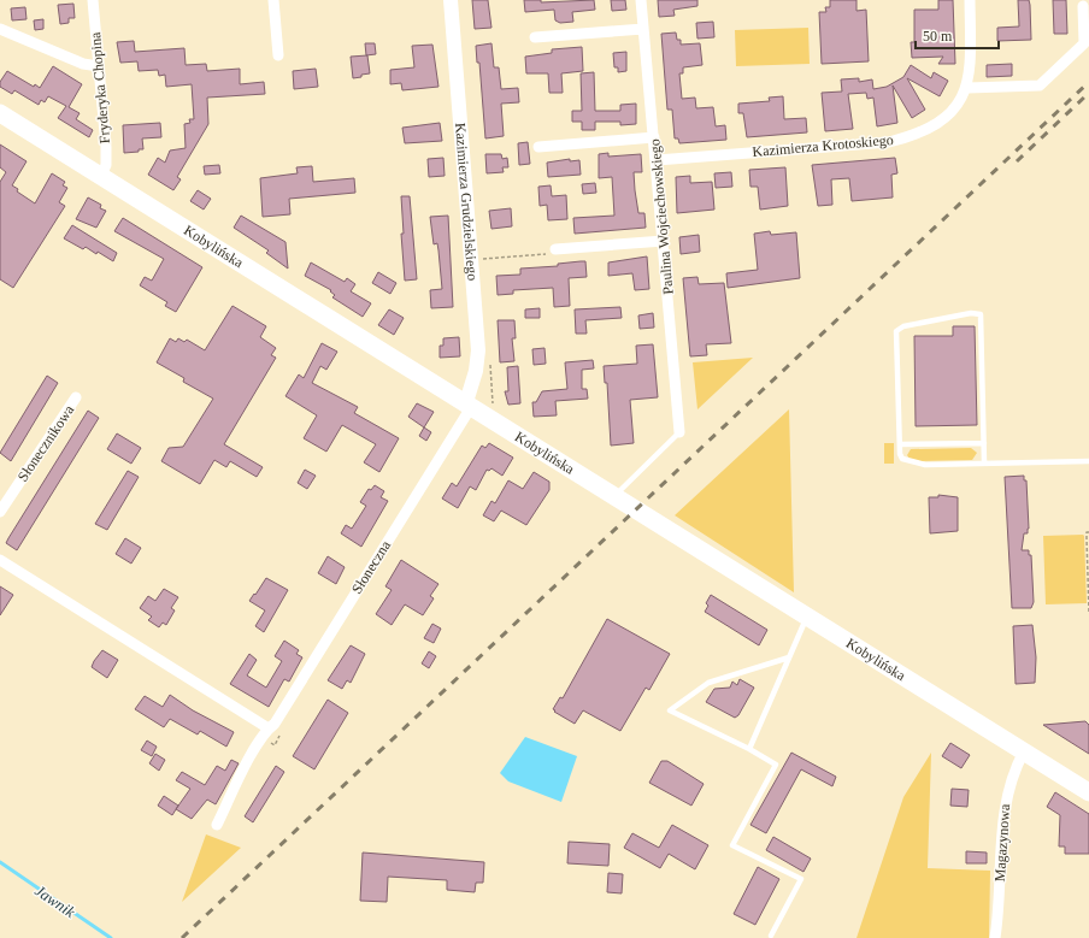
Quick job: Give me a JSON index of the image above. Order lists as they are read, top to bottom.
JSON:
{
  "streets": {
    "main road": ["Kobylińska"],
    "street": [
      "Fryderyka Chopina",
      "Kazimierza Krotoskiego",
      "Kazimierza Grudzielskiego",
      "Paulina Wojciechowskiego",
      "Słonecznikowa",
      "Słoneczna",
      "Magazynowa"
    ]
  },
  "crossings": [
    ["Fryderyka Chopina", "Kobylińska"],
    ["Kazimierza Krotoskiego", "Paulina Wojciechowskiego"],
    ["Kazimierza Grudzielskiego", "Kobylińska"],
    ["Kazimierza Grudzielskiego", "Słoneczna"],
    ["Kobylińska", "Słoneczna"],
    ["Kobylińska", "Magazynowa"]
  ],
  "water": ["Jawnik"],
  "scale_bar": "50 m"
}
